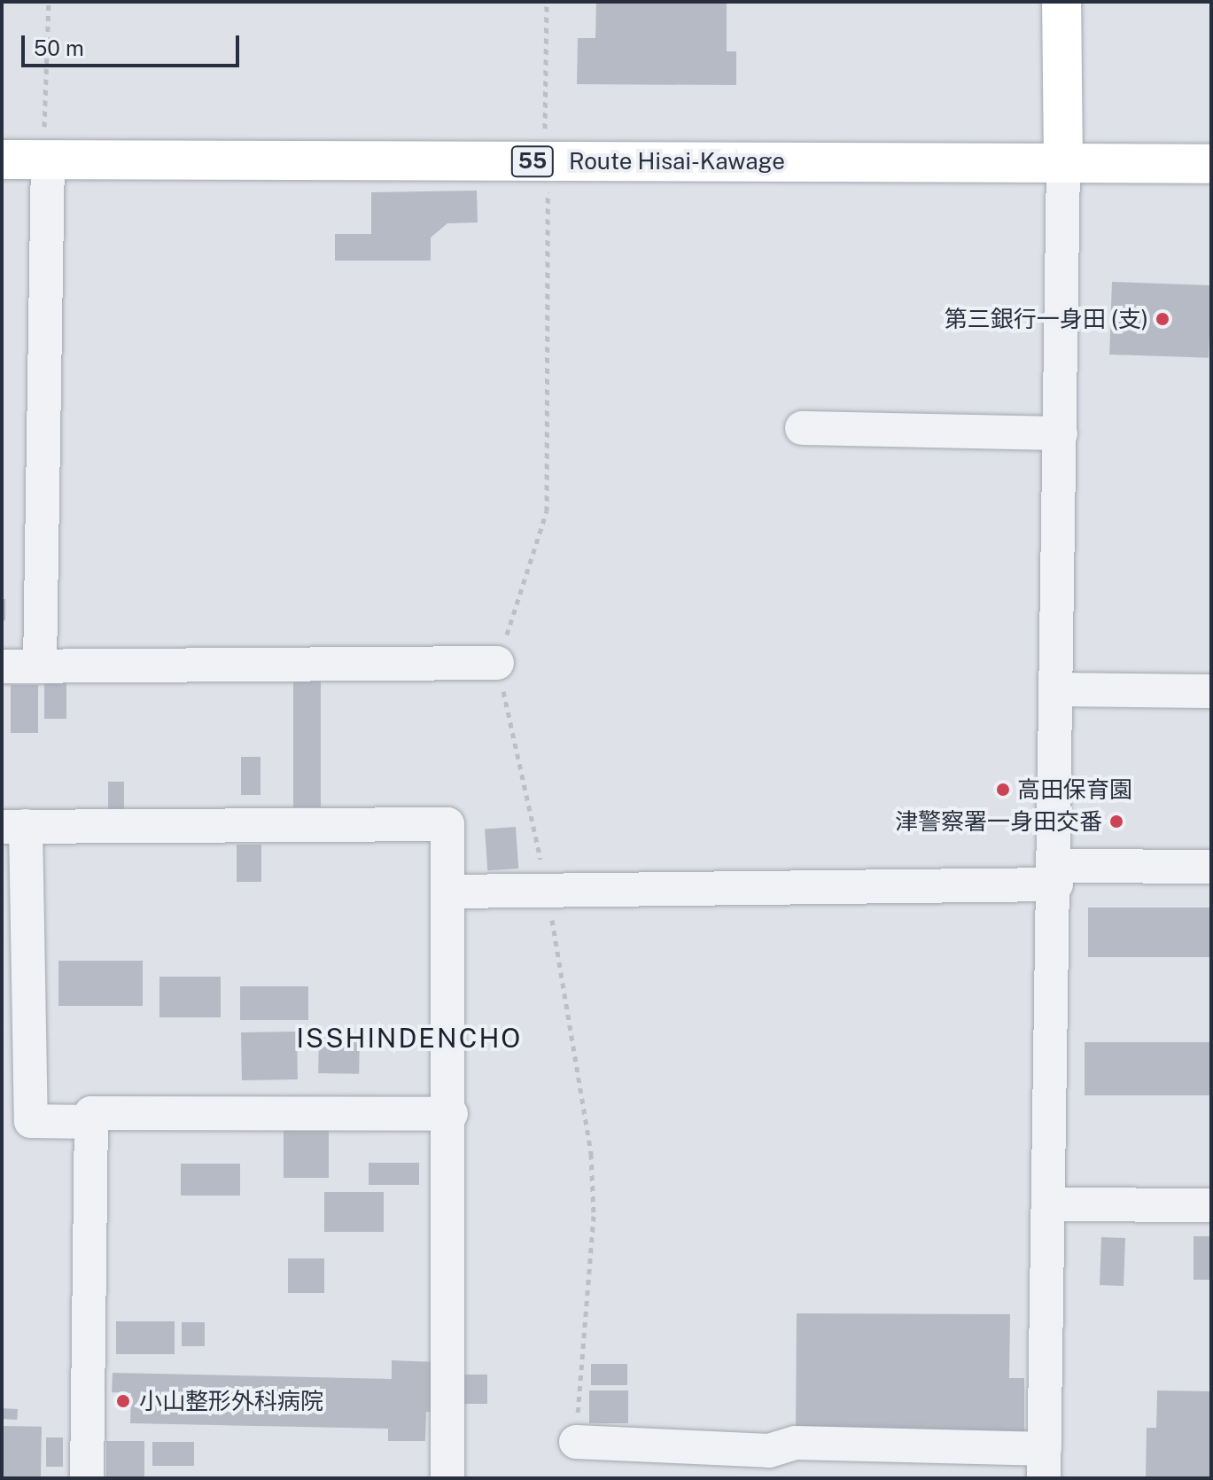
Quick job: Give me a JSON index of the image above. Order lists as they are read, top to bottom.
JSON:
{
  "streets": {
    "main road": ["55", "Route Hisai-Kawage"]
  },
  "districts": ["ISSHINDENCHO"],
  "places": [
    "第三銀行一身田 (支)",
    "高田保育園",
    "津警察署一身田交番",
    "小山整形外科病院"
  ],
  "scale_bar": "50 m"
}
